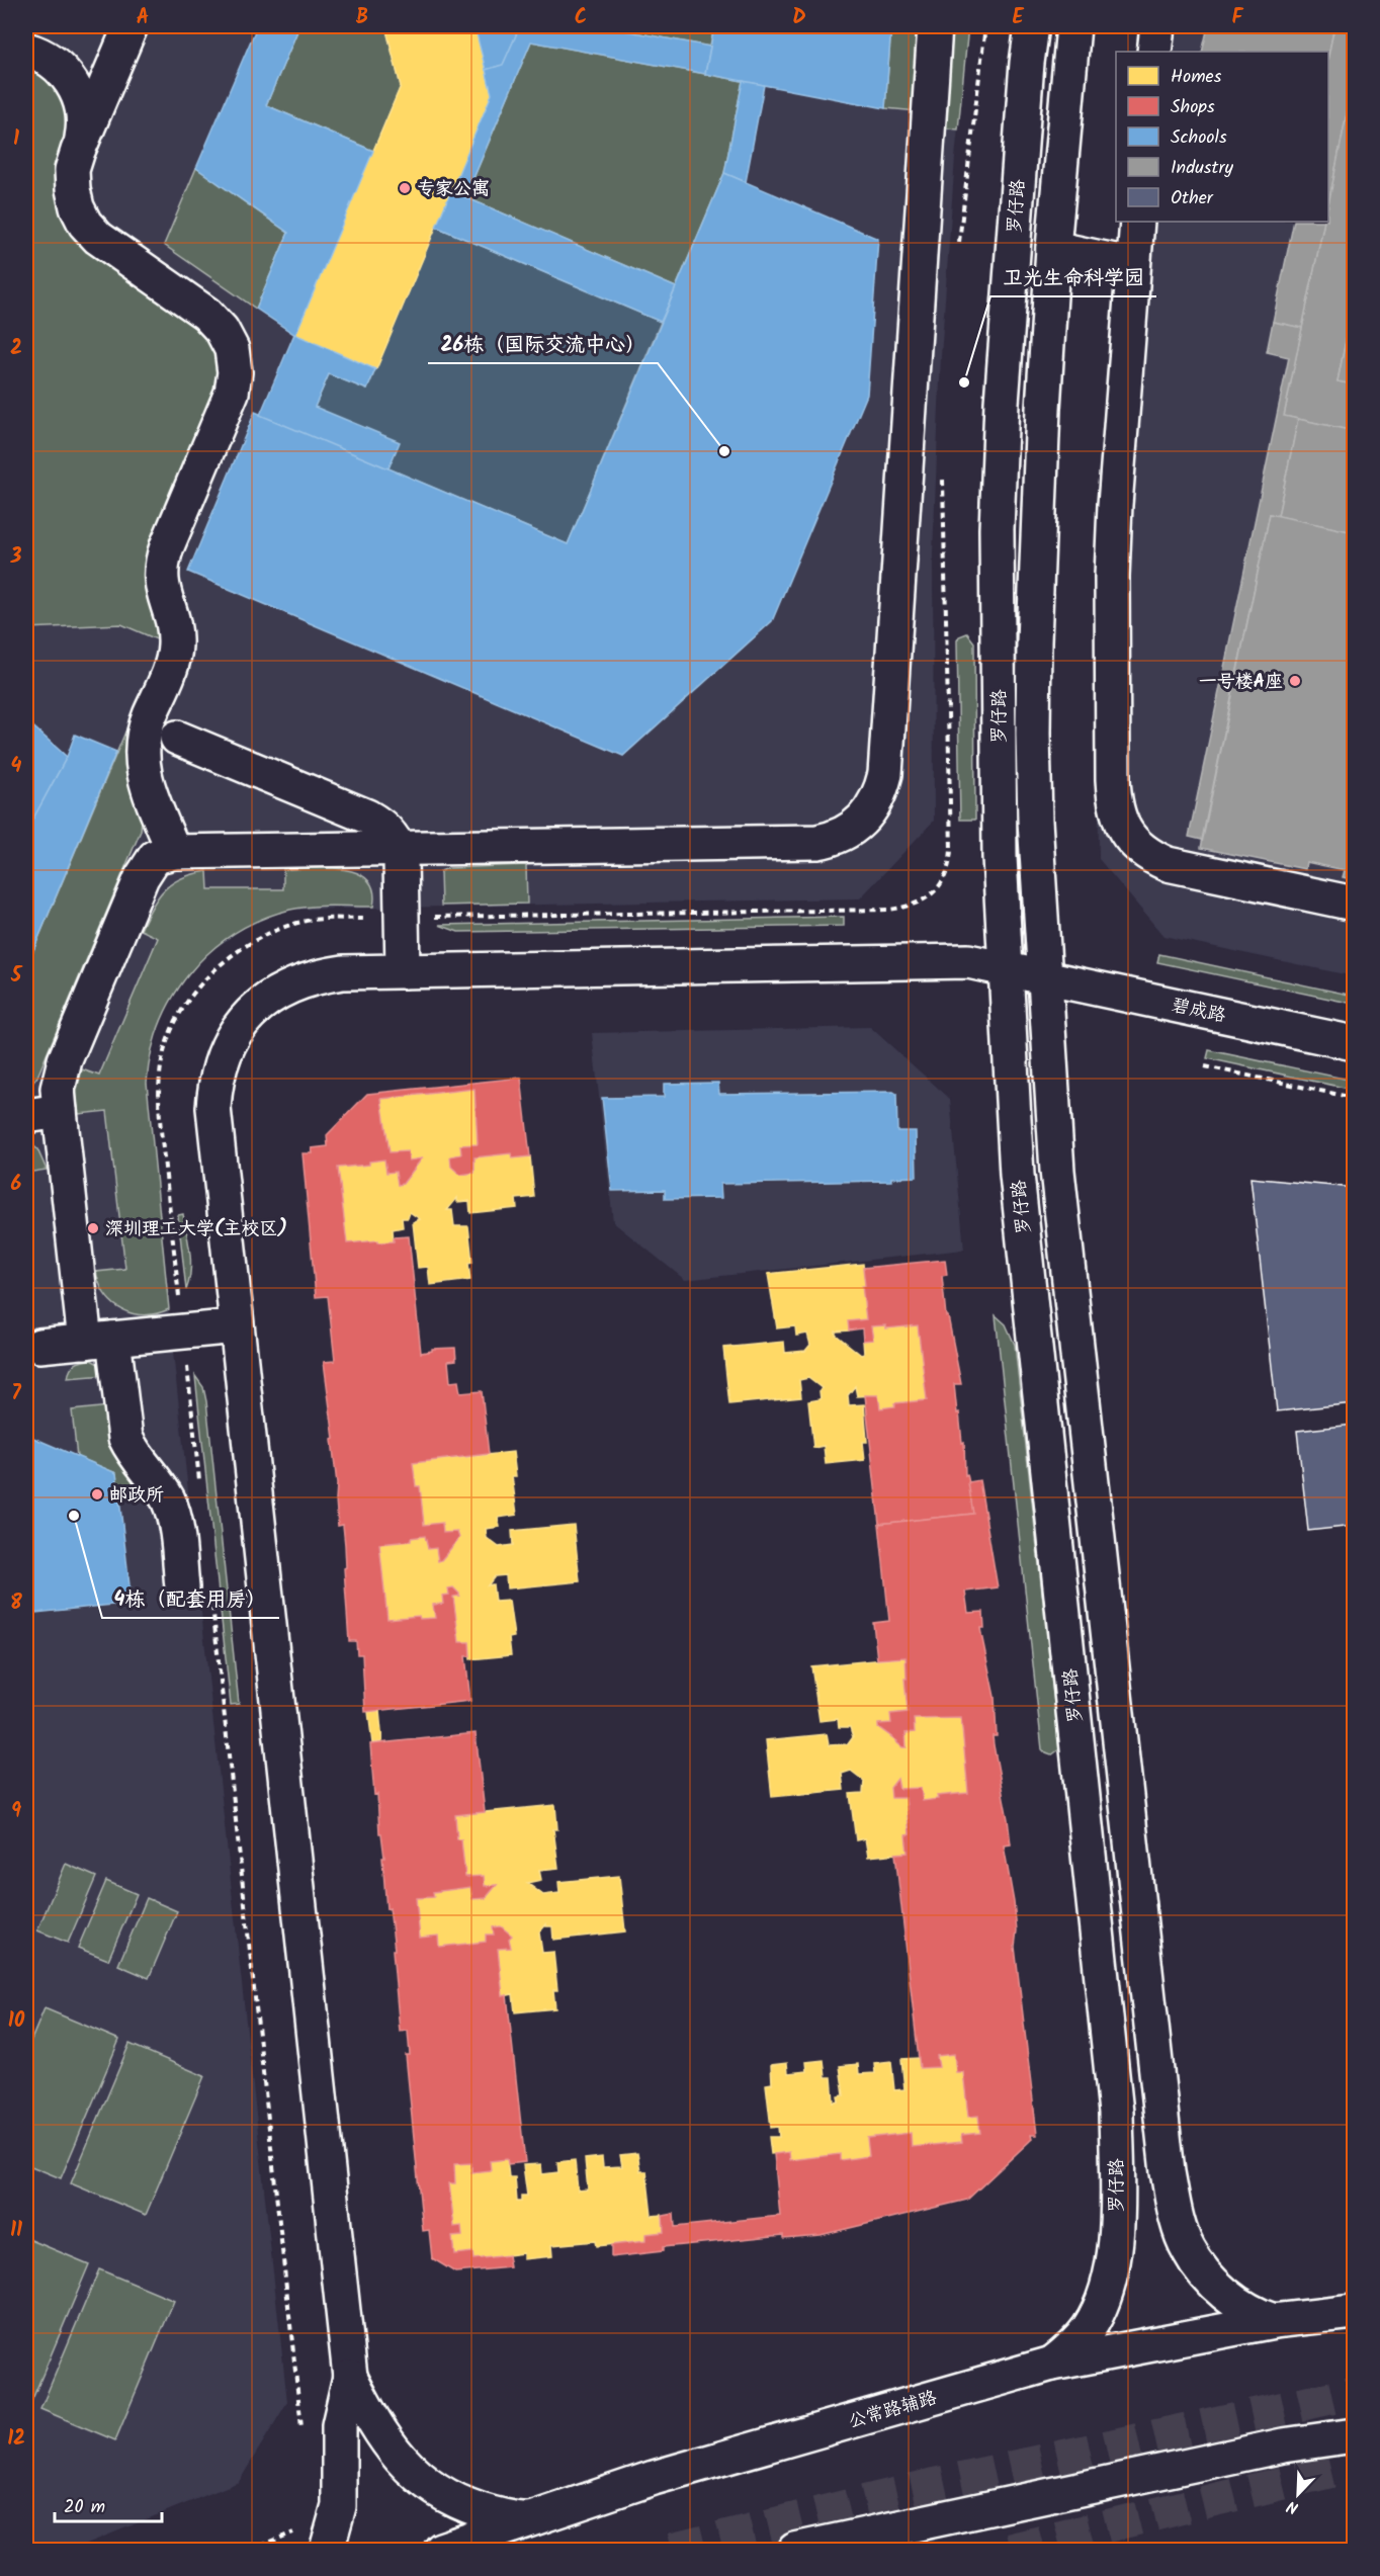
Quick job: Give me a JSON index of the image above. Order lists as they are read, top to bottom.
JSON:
{
  "streets": {
    "main road": ["罗仔路", "碧成路", "公常路辅路"]
  },
  "crossings": [
    ["罗仔路", "碧成路"],
    ["罗仔路", "公常路辅路"]
  ],
  "places": [
    "专家公寓",
    "卫光生命科学园",
    "26栋（国际交流中心）",
    "一号楼A座",
    "深圳理工大学(主校区)",
    "邮政所",
    "4栋（配套用房）"
  ],
  "legend": [
    "Homes",
    "Shops",
    "Schools",
    "Industry",
    "Other"
  ],
  "scale_bar": "20 m",
  "north": "bottom left",
  "grid": {
    "columns": [
      "A",
      "B",
      "C",
      "D",
      "E",
      "F"
    ],
    "rows": [
      "1",
      "2",
      "3",
      "4",
      "5",
      "6",
      "7",
      "8",
      "9",
      "10",
      "11",
      "12"
    ]
  }
}
